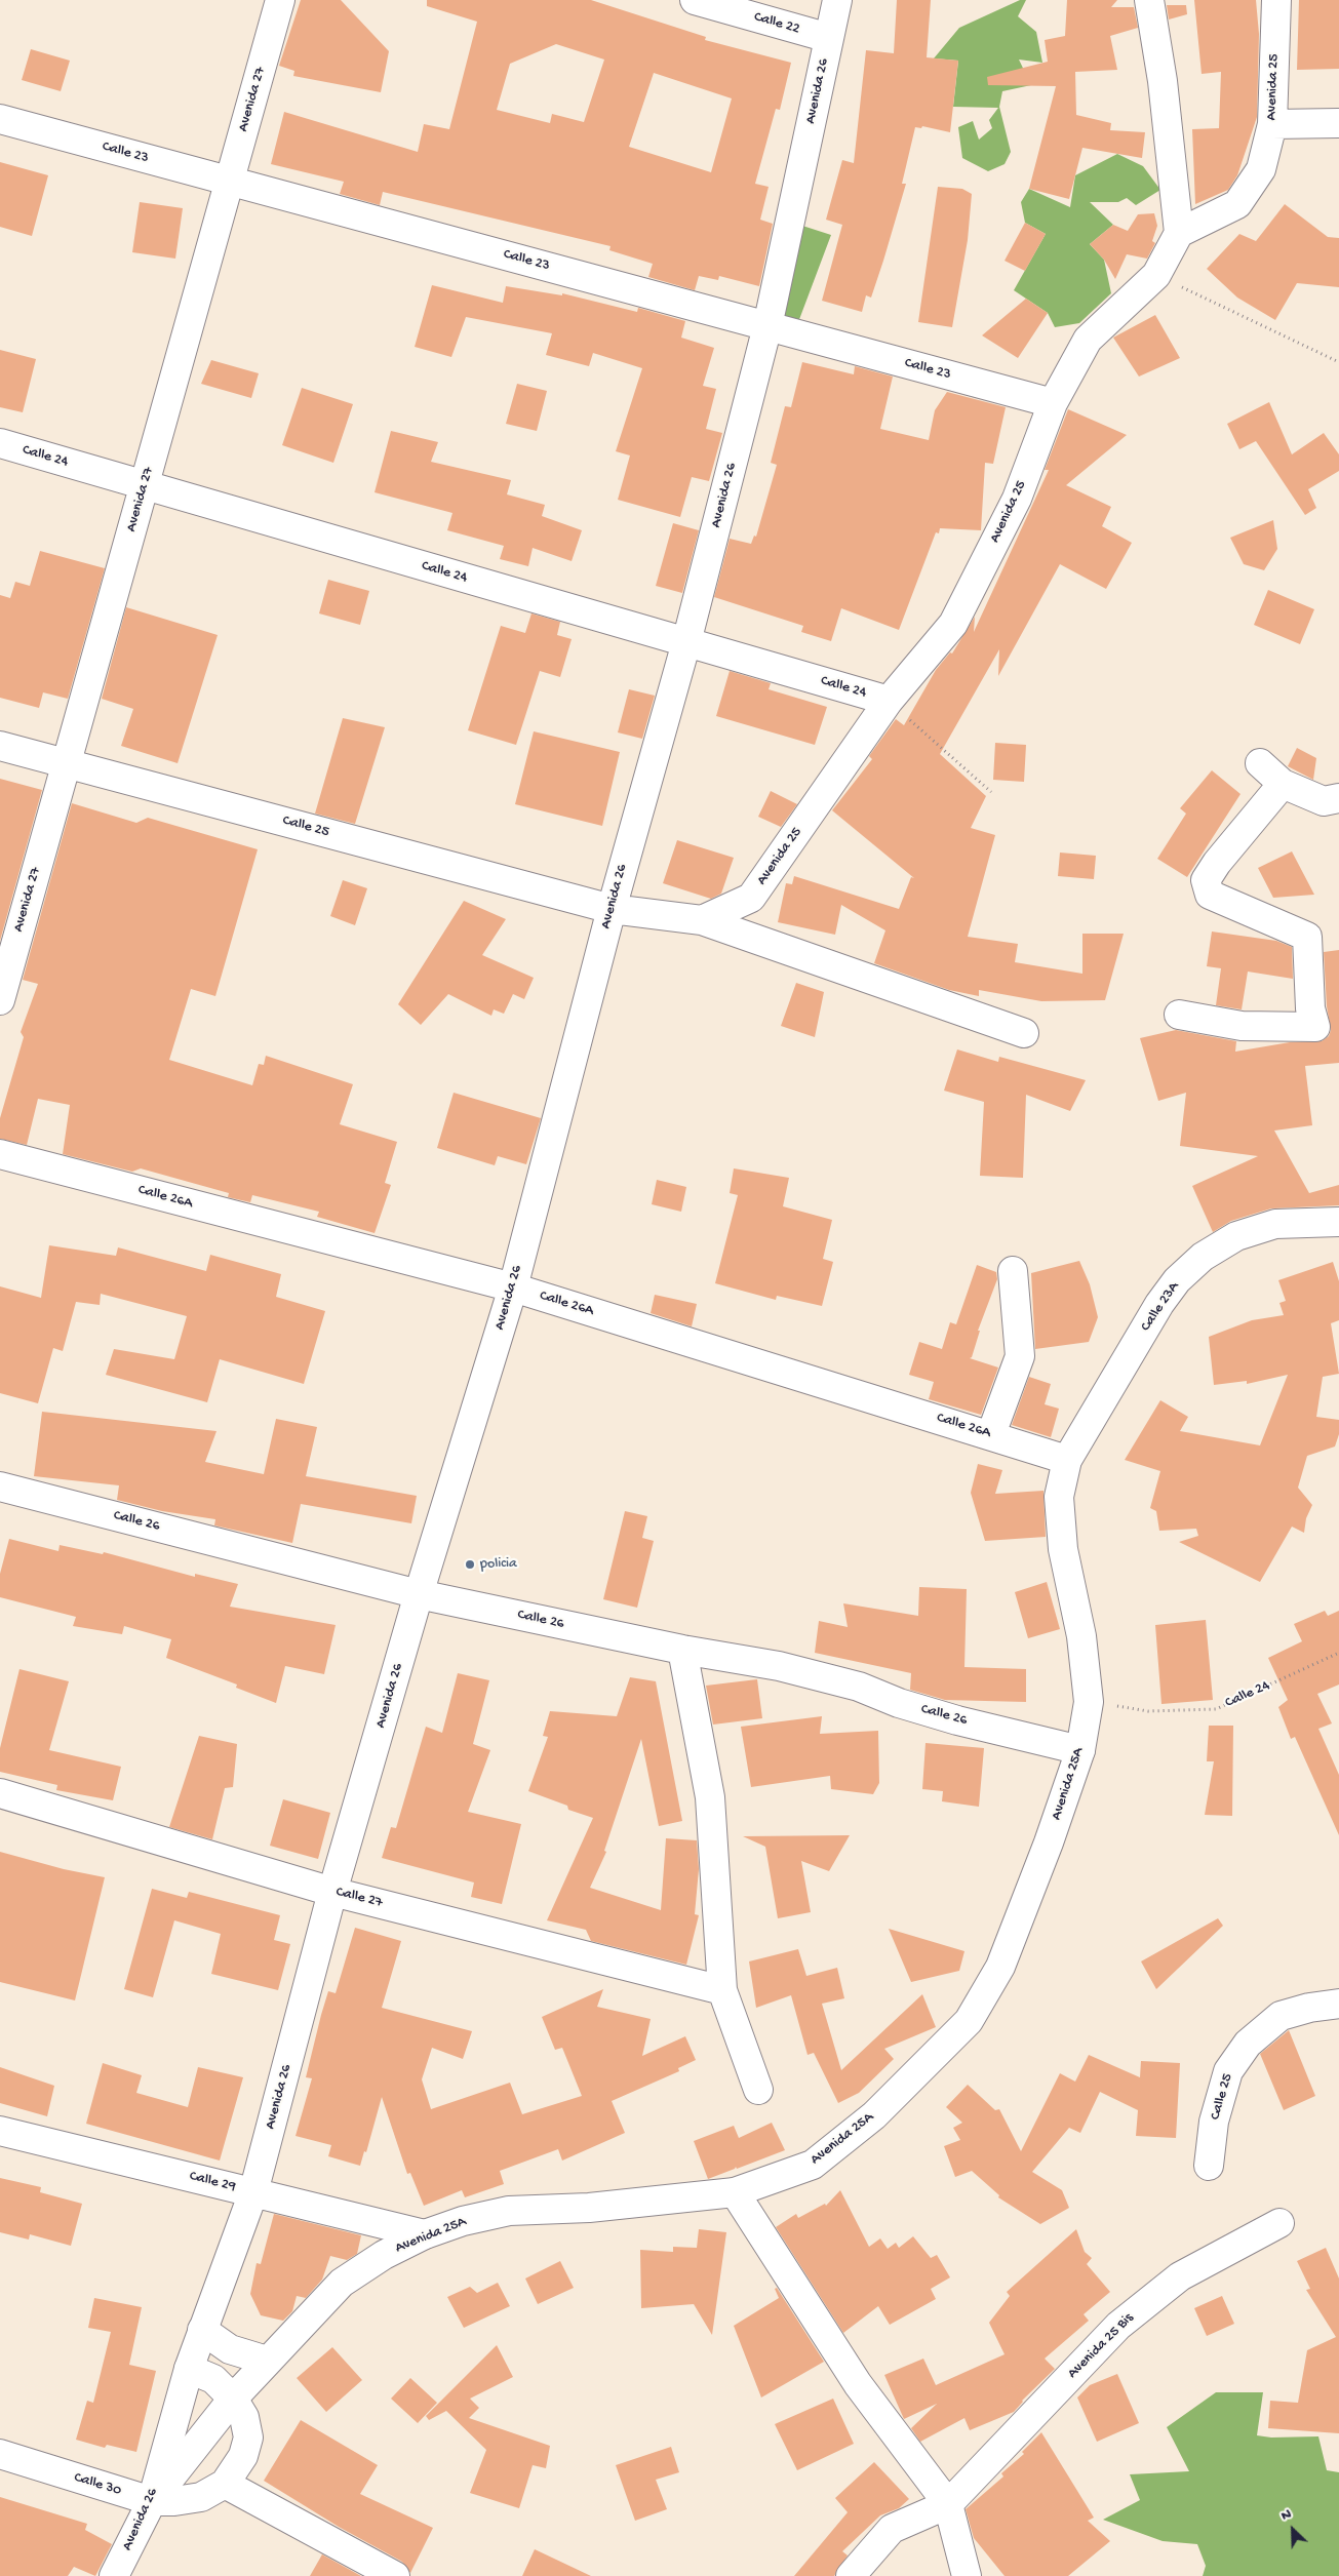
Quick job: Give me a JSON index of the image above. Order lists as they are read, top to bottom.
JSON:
{
  "streets": {
    "street": [
      "Calle 22",
      "Avenida 25",
      "Avenida 26",
      "Avenida 27",
      "Calle 23",
      "Calle 24",
      "Calle 25",
      "Calle 26A",
      "Calle 23A",
      "Calle 26",
      "Avenida 25A",
      "Calle 27",
      "Calle 29",
      "Avenida 25 Bis",
      "Calle 30"
    ]
  },
  "crossings": [
    ["Calle 22", "Avenida 26"],
    ["Avenida 25", "Calle 23"],
    ["Avenida 25", "Calle 24"],
    ["Avenida 26", "Calle 23"],
    ["Avenida 26", "Calle 24"],
    ["Avenida 26", "Calle 25"],
    ["Avenida 26", "Calle 26A"],
    ["Avenida 26", "Calle 26"],
    ["Avenida 26", "Avenida 25A"],
    ["Avenida 26", "Calle 27"],
    ["Avenida 26", "Calle 29"],
    ["Avenida 26", "Calle 30"],
    ["Avenida 27", "Calle 23"],
    ["Avenida 27", "Calle 24"],
    ["Avenida 27", "Calle 25"],
    ["Calle 24", "Avenida 25A"],
    ["Calle 26A", "Calle 23A"],
    ["Calle 26A", "Avenida 25A"],
    ["Calle 23A", "Avenida 25A"],
    ["Calle 26", "Avenida 25A"],
    ["Avenida 25A", "Calle 29"],
    ["Avenida 25A", "Calle 30"]
  ],
  "places": ["policia"],
  "north": "top left"
}
